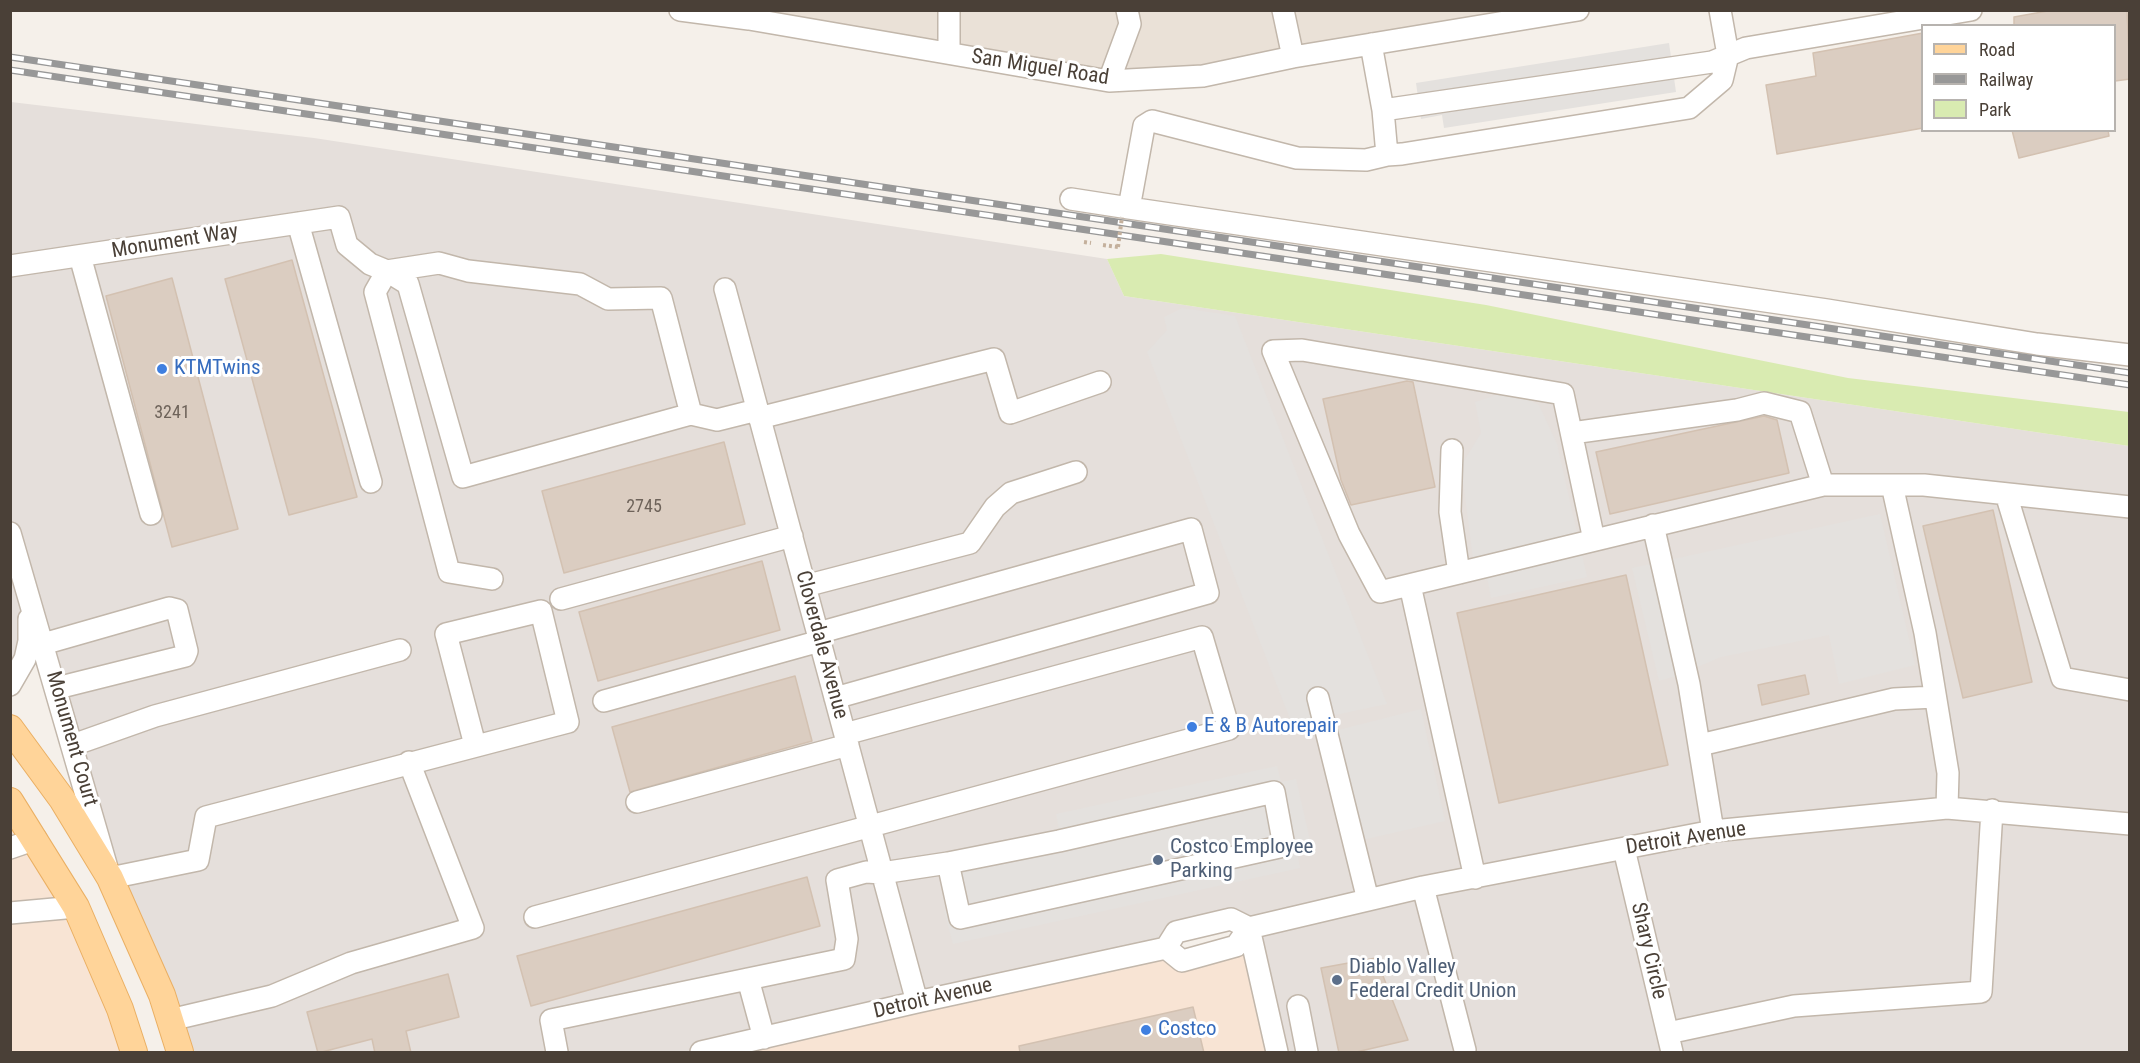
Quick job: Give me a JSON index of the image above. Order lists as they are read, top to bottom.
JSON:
{
  "streets": {
    "street": [
      "San Miguel Road",
      "Monument Way",
      "Cloverdale Avenue",
      "Monument Court",
      "Detroit Avenue",
      "Shary Circle"
    ]
  },
  "crossings": [
    ["Cloverdale Avenue", "Detroit Avenue"],
    ["Detroit Avenue", "Shary Circle"]
  ],
  "places": [
    "KTMTwins",
    "E & B Autorepair",
    "Costco Employee Parking",
    "Diablo Valley Federal Credit Union",
    "Costco"
  ],
  "house_numbers": ["3241", "2745"],
  "legend": ["Road", "Railway", "Park"]
}
